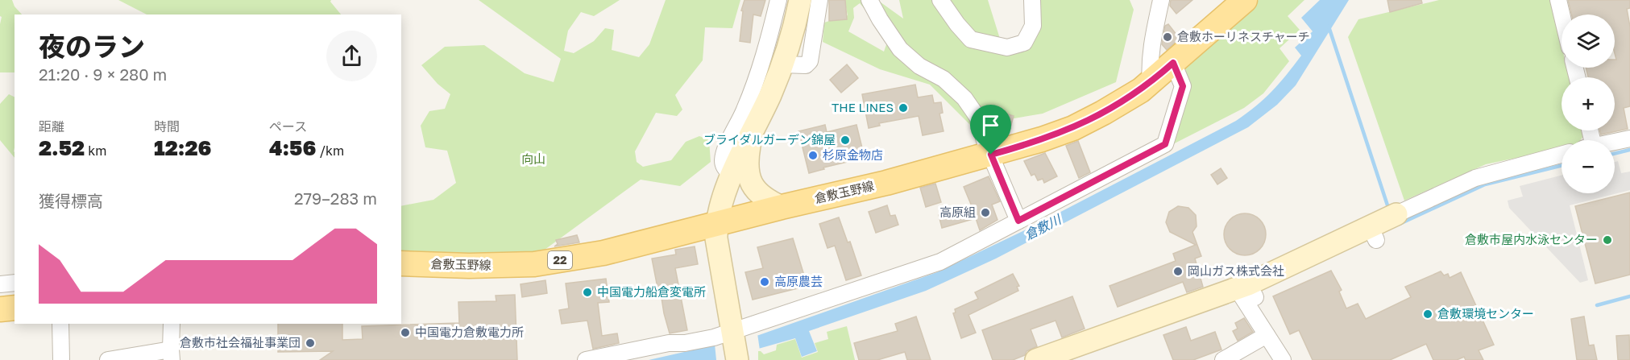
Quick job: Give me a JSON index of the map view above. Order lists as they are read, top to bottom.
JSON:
{
  "streets": {
    "main road": ["倉敷玉野線", "22"]
  },
  "water": ["倉敷川"],
  "parks": ["向山"],
  "places": [
    "倉敷ホーリネスチャーチ",
    "THE LINES",
    "ブライダルガーデン錦屋",
    "杉原金物店",
    "高原組",
    "倉敷市屋内水泳センター",
    "岡山ガス株式会社",
    "高原農芸",
    "中国電力船倉変電所",
    "倉敷環境センター",
    "中国電力倉敷電力所",
    "倉敷市社会福祉事業団"
  ],
  "page": {
    "map_buttons": ["+", "−"],
    "heading": ["夜のラン", "21:20 · 9 × 280 m"],
    "stats": [
      ["距離", "2.52 km"],
      ["時間", "12:26"],
      ["ペース", "4:56 /km"]
    ],
    "chart": ["獲得標高", "279–283 m"]
  }
}
